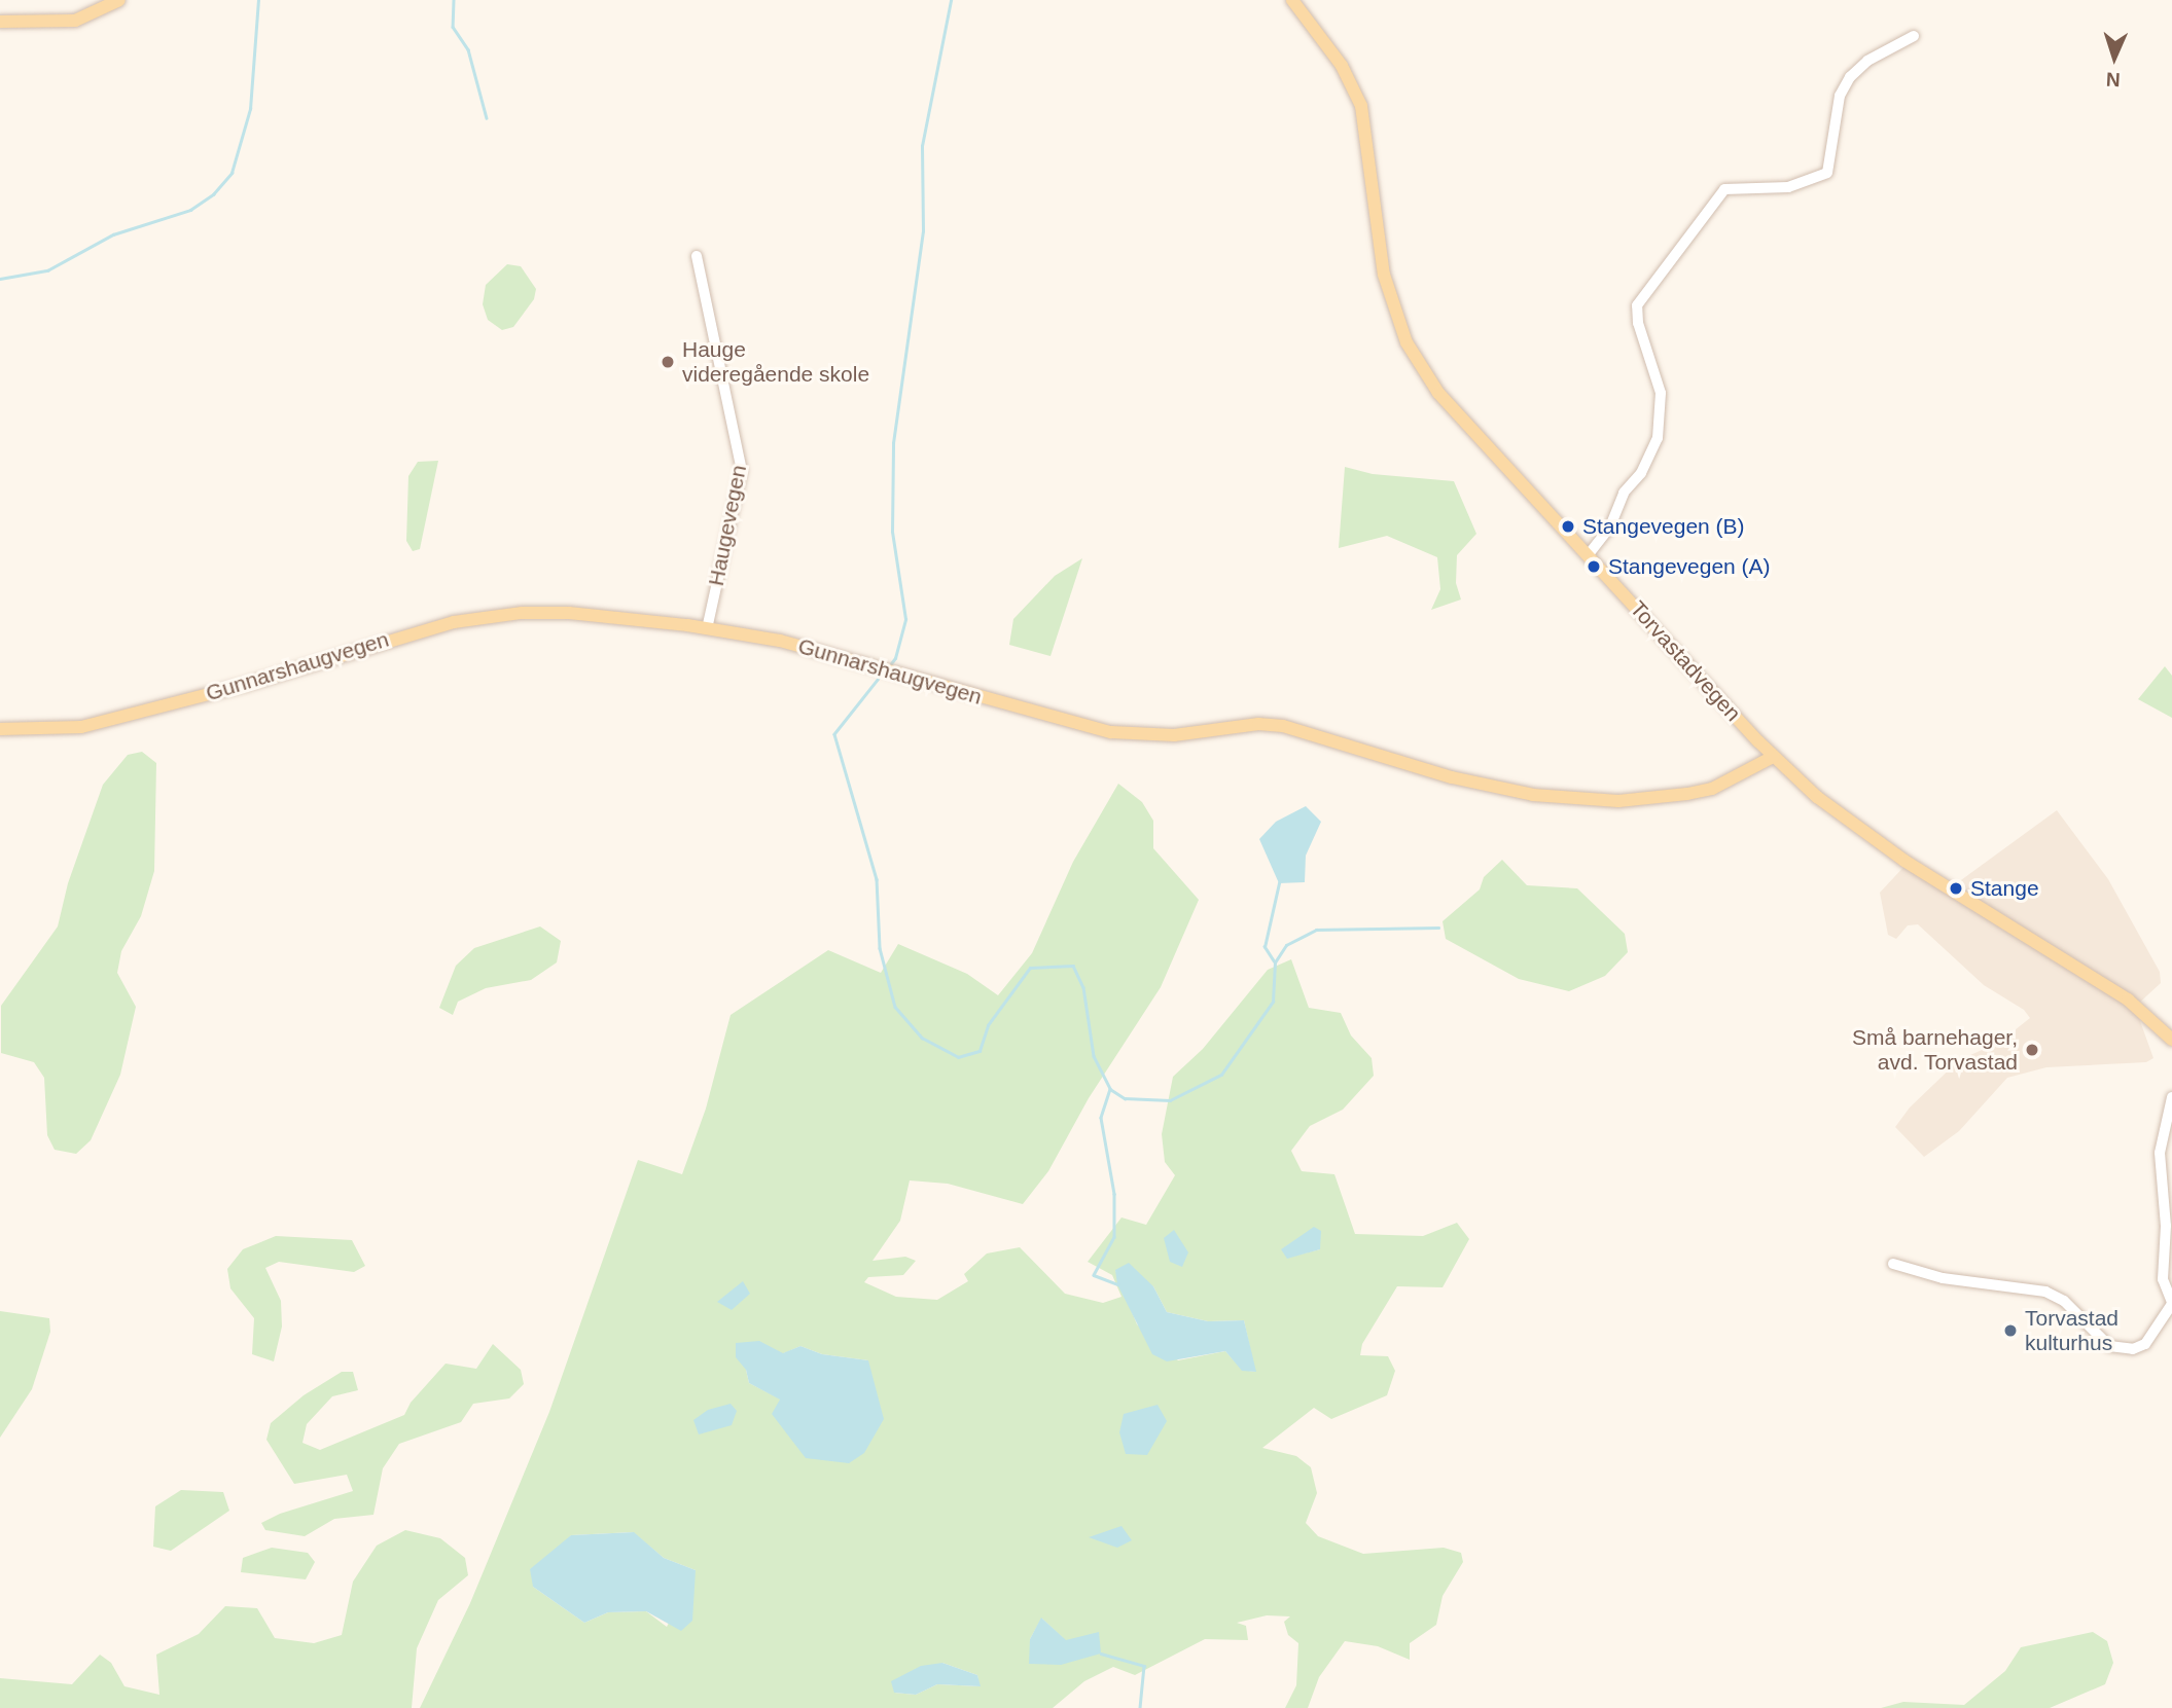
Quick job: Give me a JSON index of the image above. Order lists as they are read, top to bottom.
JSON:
{
  "streets": {
    "main road": ["Torvastadvegen", "Gunnarshaugvegen"],
    "street": ["Haugevegen"]
  },
  "crossings": [
    ["Haugevegen", "Gunnarshaugvegen"],
    ["Torvastadvegen", "Gunnarshaugvegen"]
  ],
  "places": [
    "Hauge videregående skole",
    "Stangevegen (B)",
    "Stangevegen (A)",
    "Stange",
    "Små barnehager, avd. Torvastad",
    "Torvastad kulturhus"
  ],
  "north": "bottom"
}
